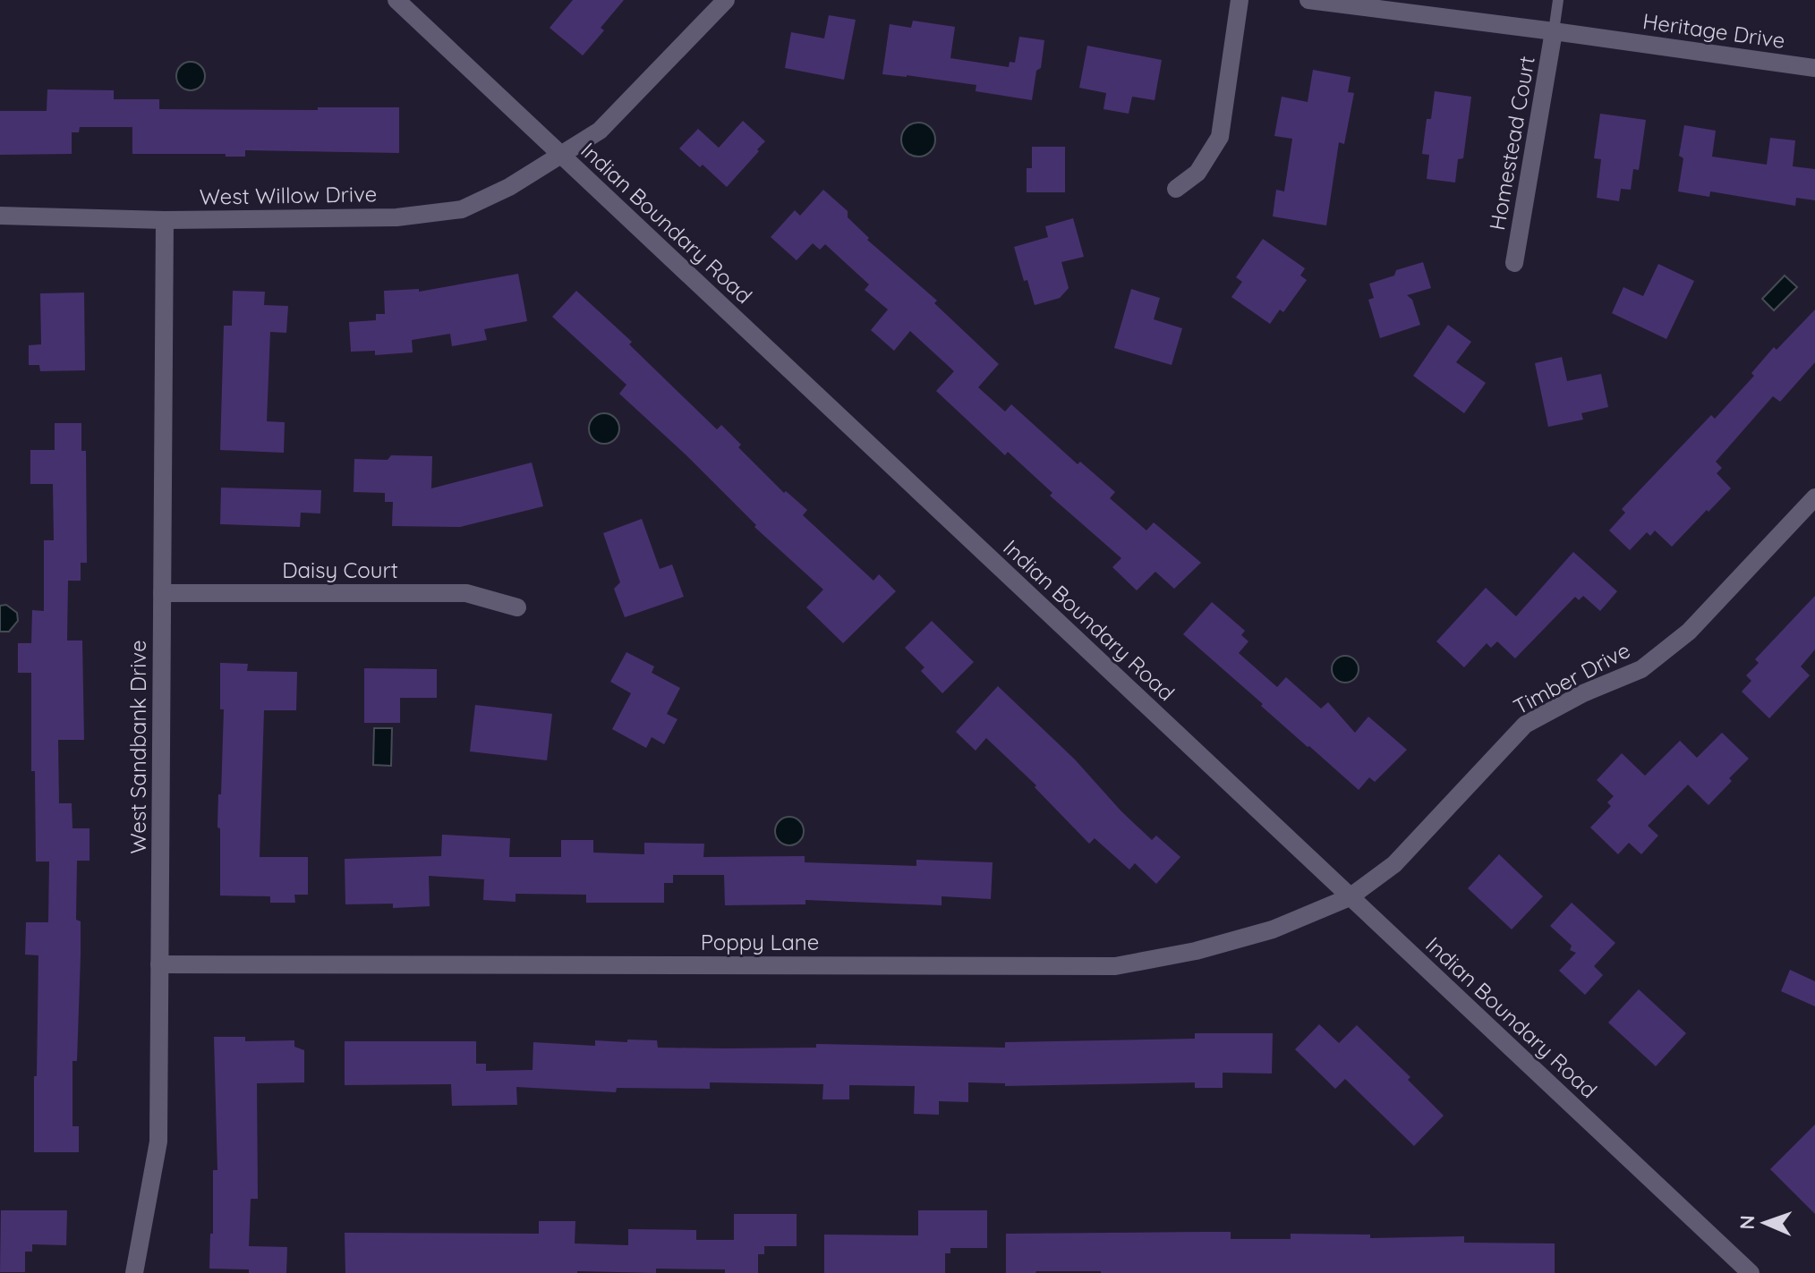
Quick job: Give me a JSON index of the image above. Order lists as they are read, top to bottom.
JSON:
{
  "streets": {
    "street": [
      "Heritage Drive",
      "Homestead Court",
      "West Willow Drive",
      "Indian Boundary Road",
      "Daisy Court",
      "Timber Drive",
      "West Sandbank Drive",
      "Poppy Lane"
    ]
  },
  "crossings": [
    ["Heritage Drive", "Homestead Court"],
    ["West Willow Drive", "Indian Boundary Road"],
    ["West Willow Drive", "West Sandbank Drive"],
    ["Indian Boundary Road", "Timber Drive"],
    ["Indian Boundary Road", "Poppy Lane"],
    ["Daisy Court", "West Sandbank Drive"],
    ["Timber Drive", "Poppy Lane"],
    ["West Sandbank Drive", "Poppy Lane"]
  ],
  "north": "left"
}
